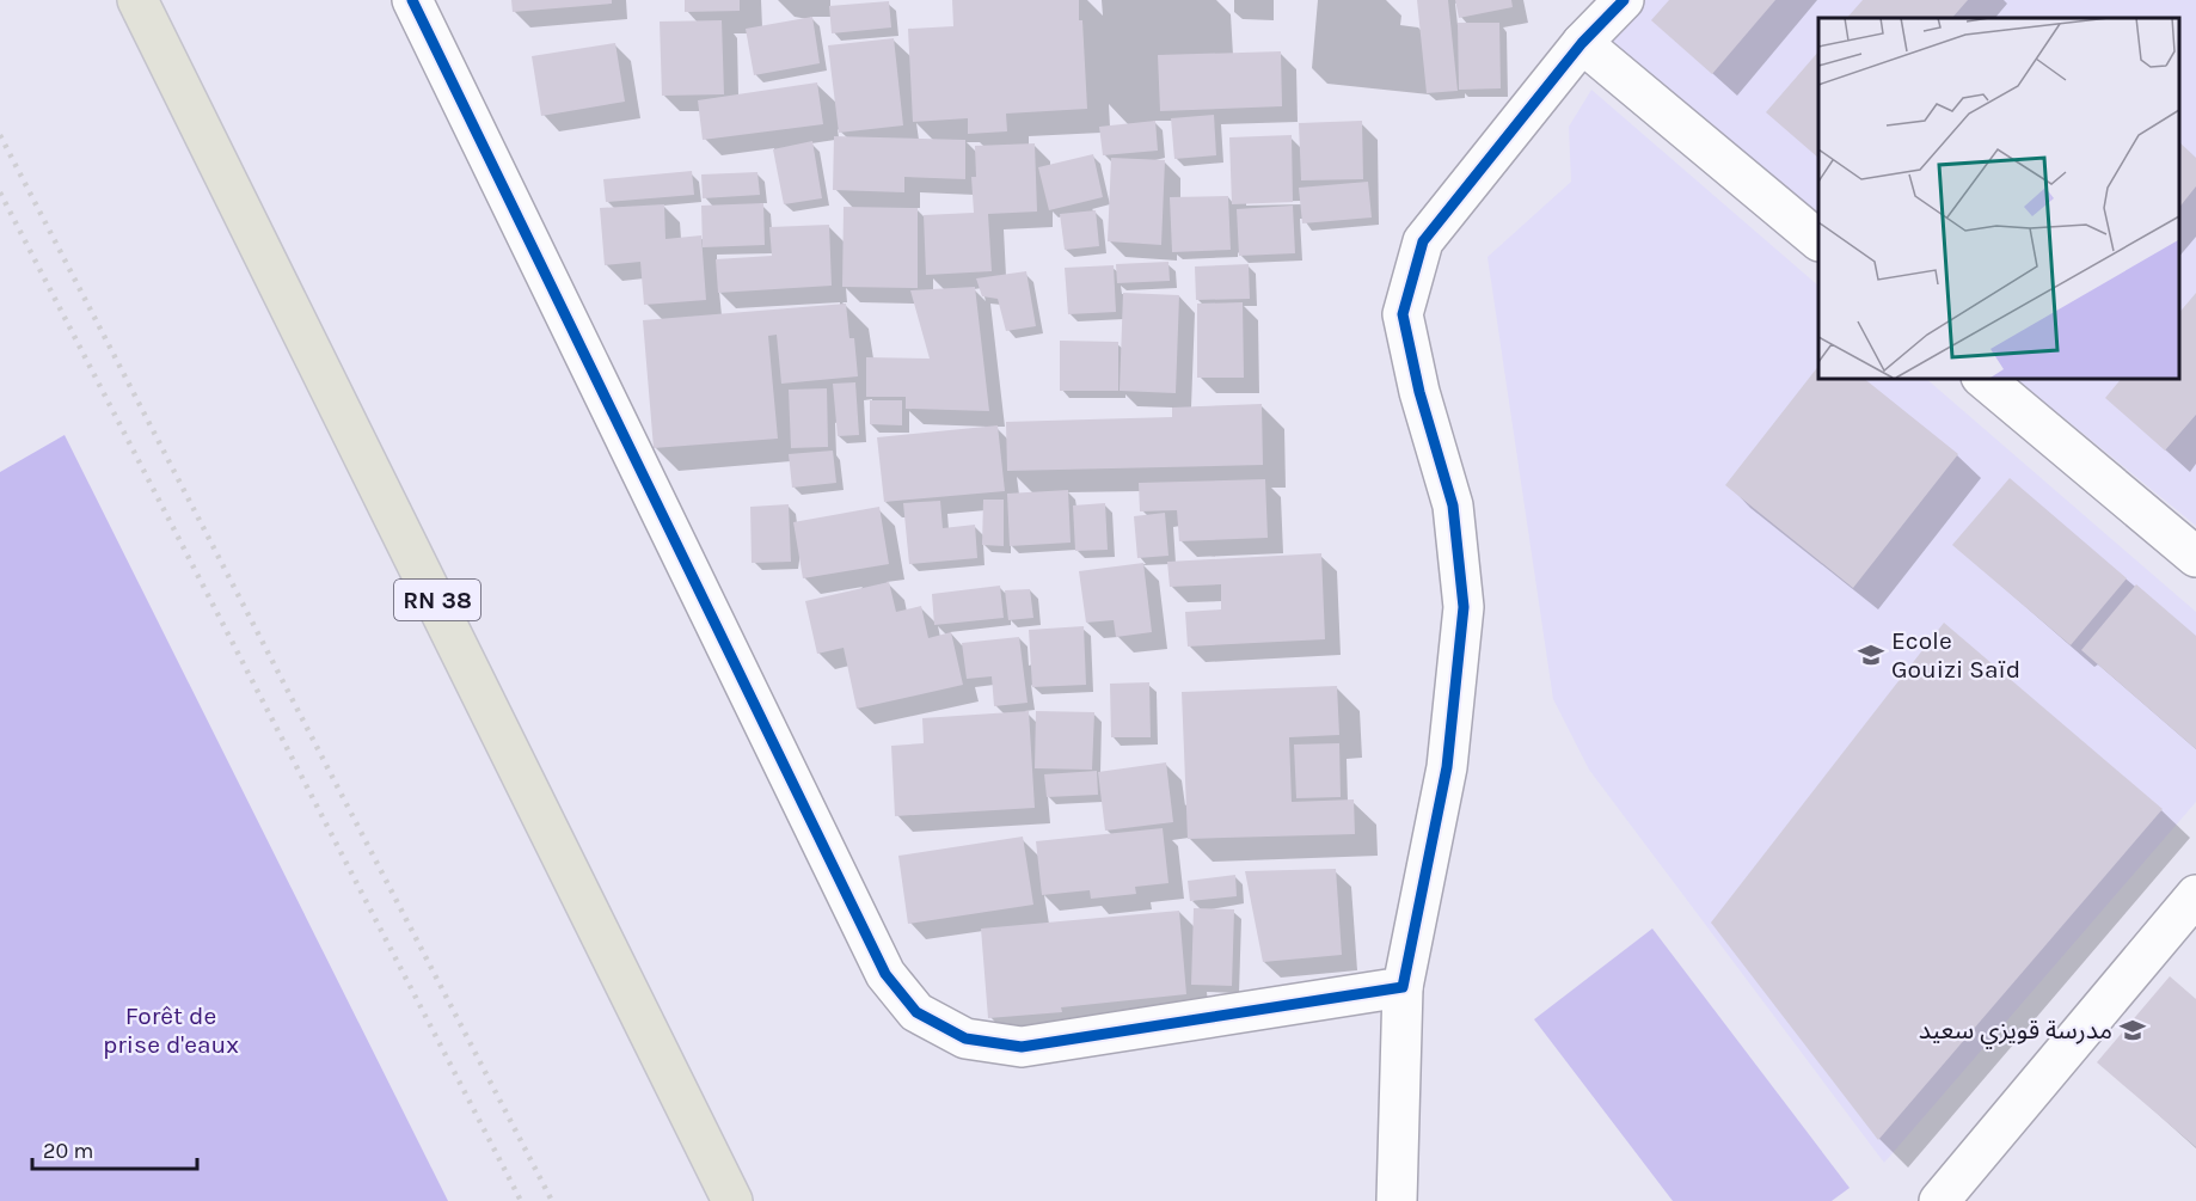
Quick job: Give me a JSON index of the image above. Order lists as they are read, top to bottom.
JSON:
{
  "streets": {
    "main road": ["RN 38"]
  },
  "parks": ["Forêt de prise d'eaux"],
  "places": {
    "school or university": ["Ecole Gouizi Saïd", "مدرسة قويزي سعيد"]
  },
  "scale_bar": "20 m"
}
